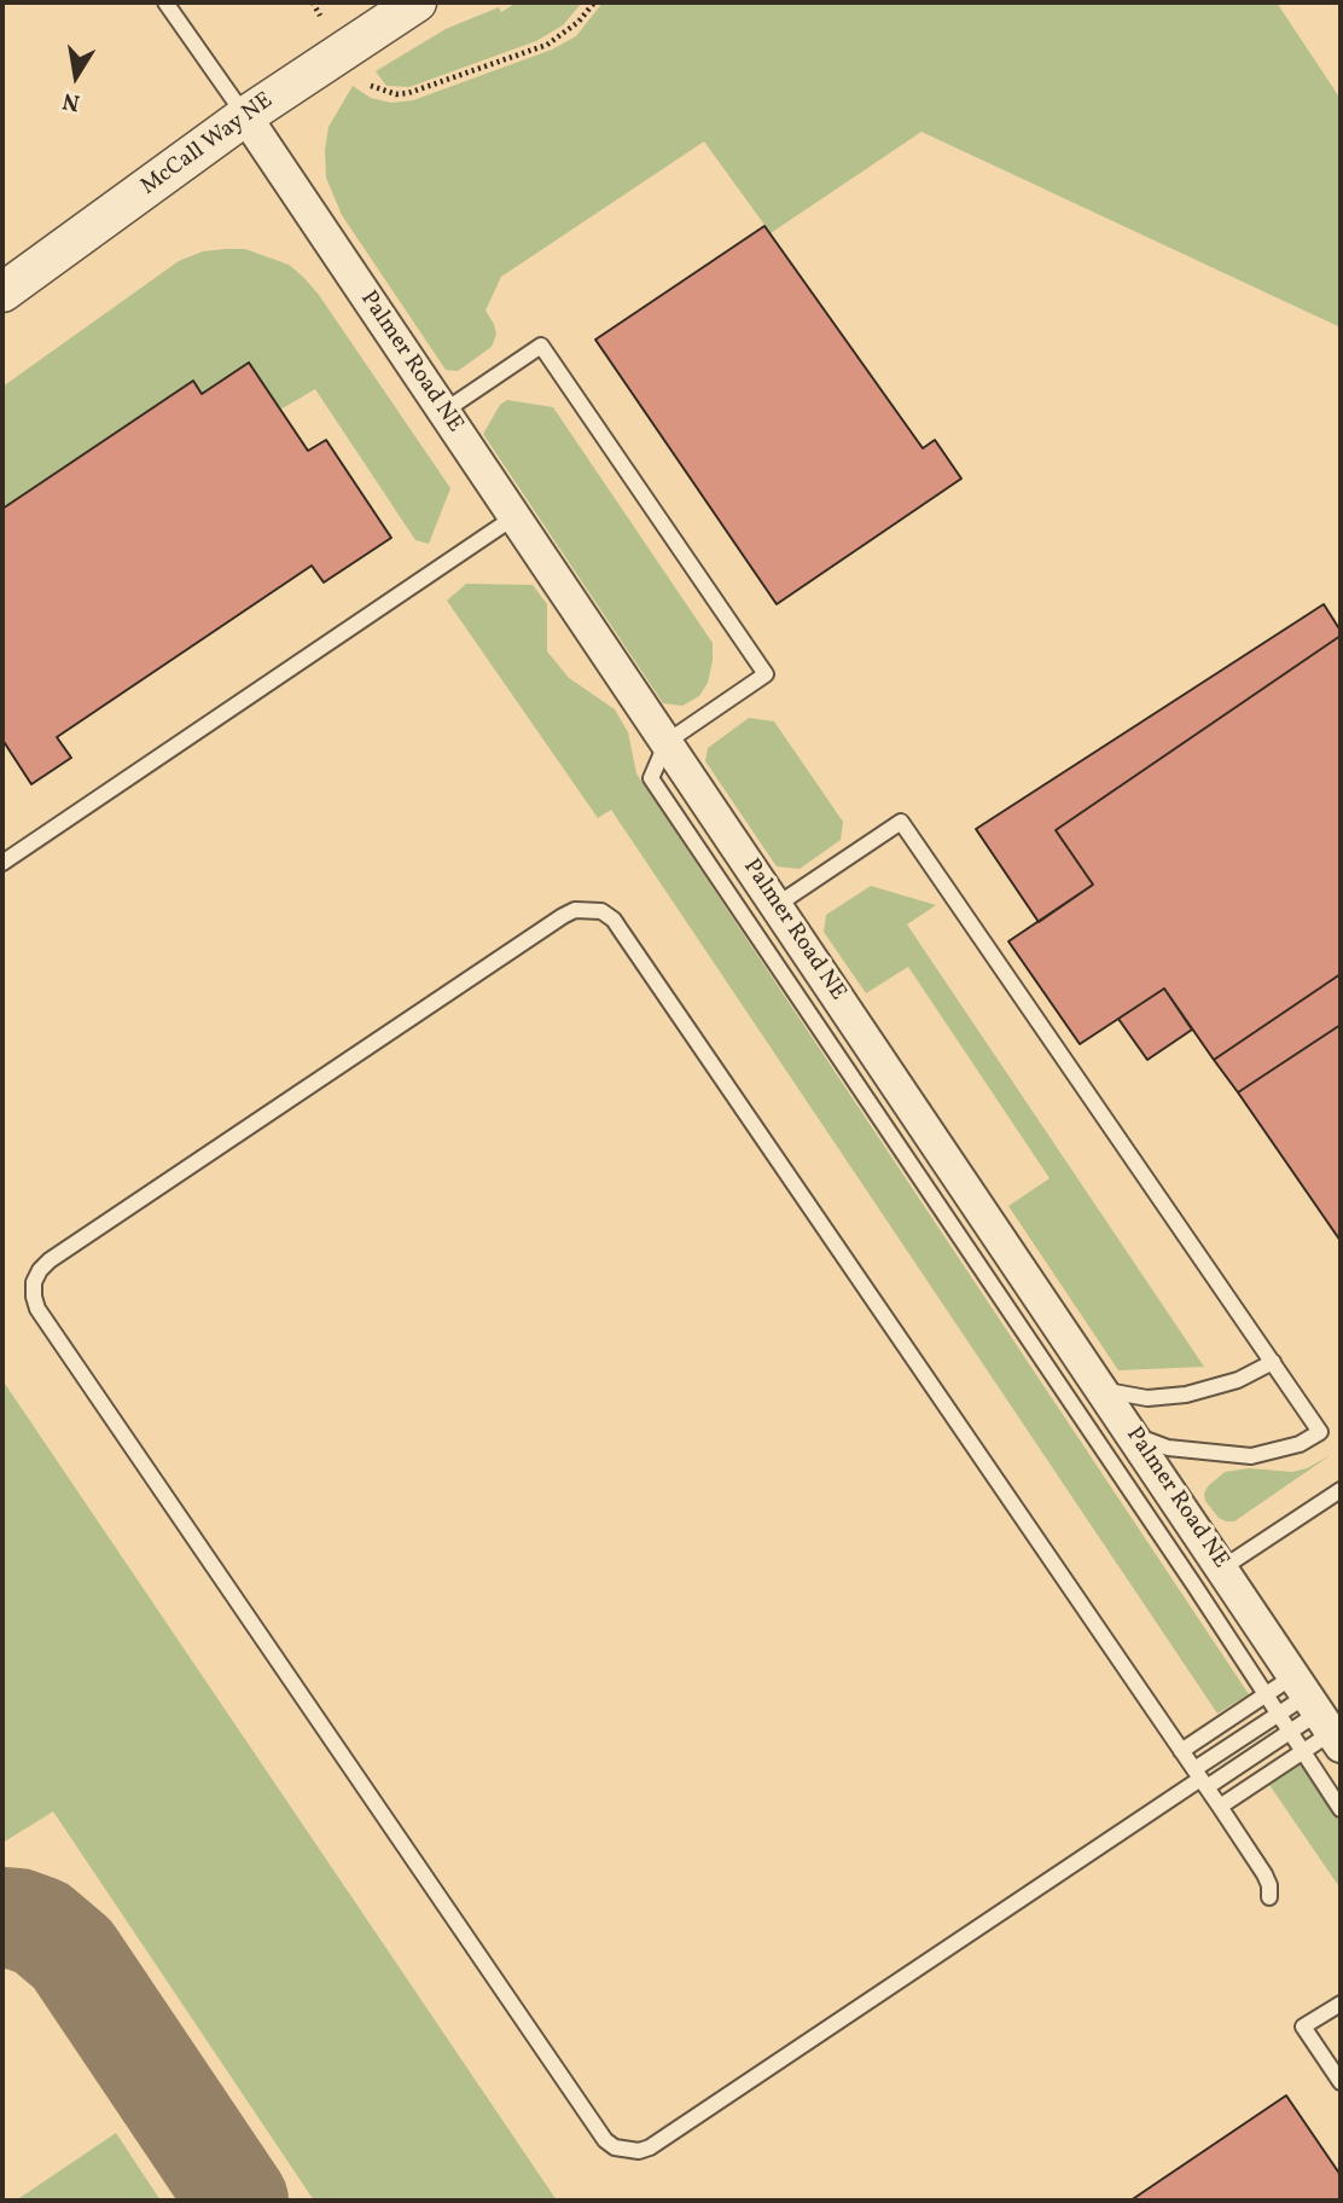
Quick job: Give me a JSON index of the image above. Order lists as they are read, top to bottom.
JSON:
{
  "streets": {
    "street": ["McCall Way NE", "Palmer Road NE"]
  },
  "crossings": [
    ["McCall Way NE", "Palmer Road NE"]
  ],
  "north": "bottom"
}
